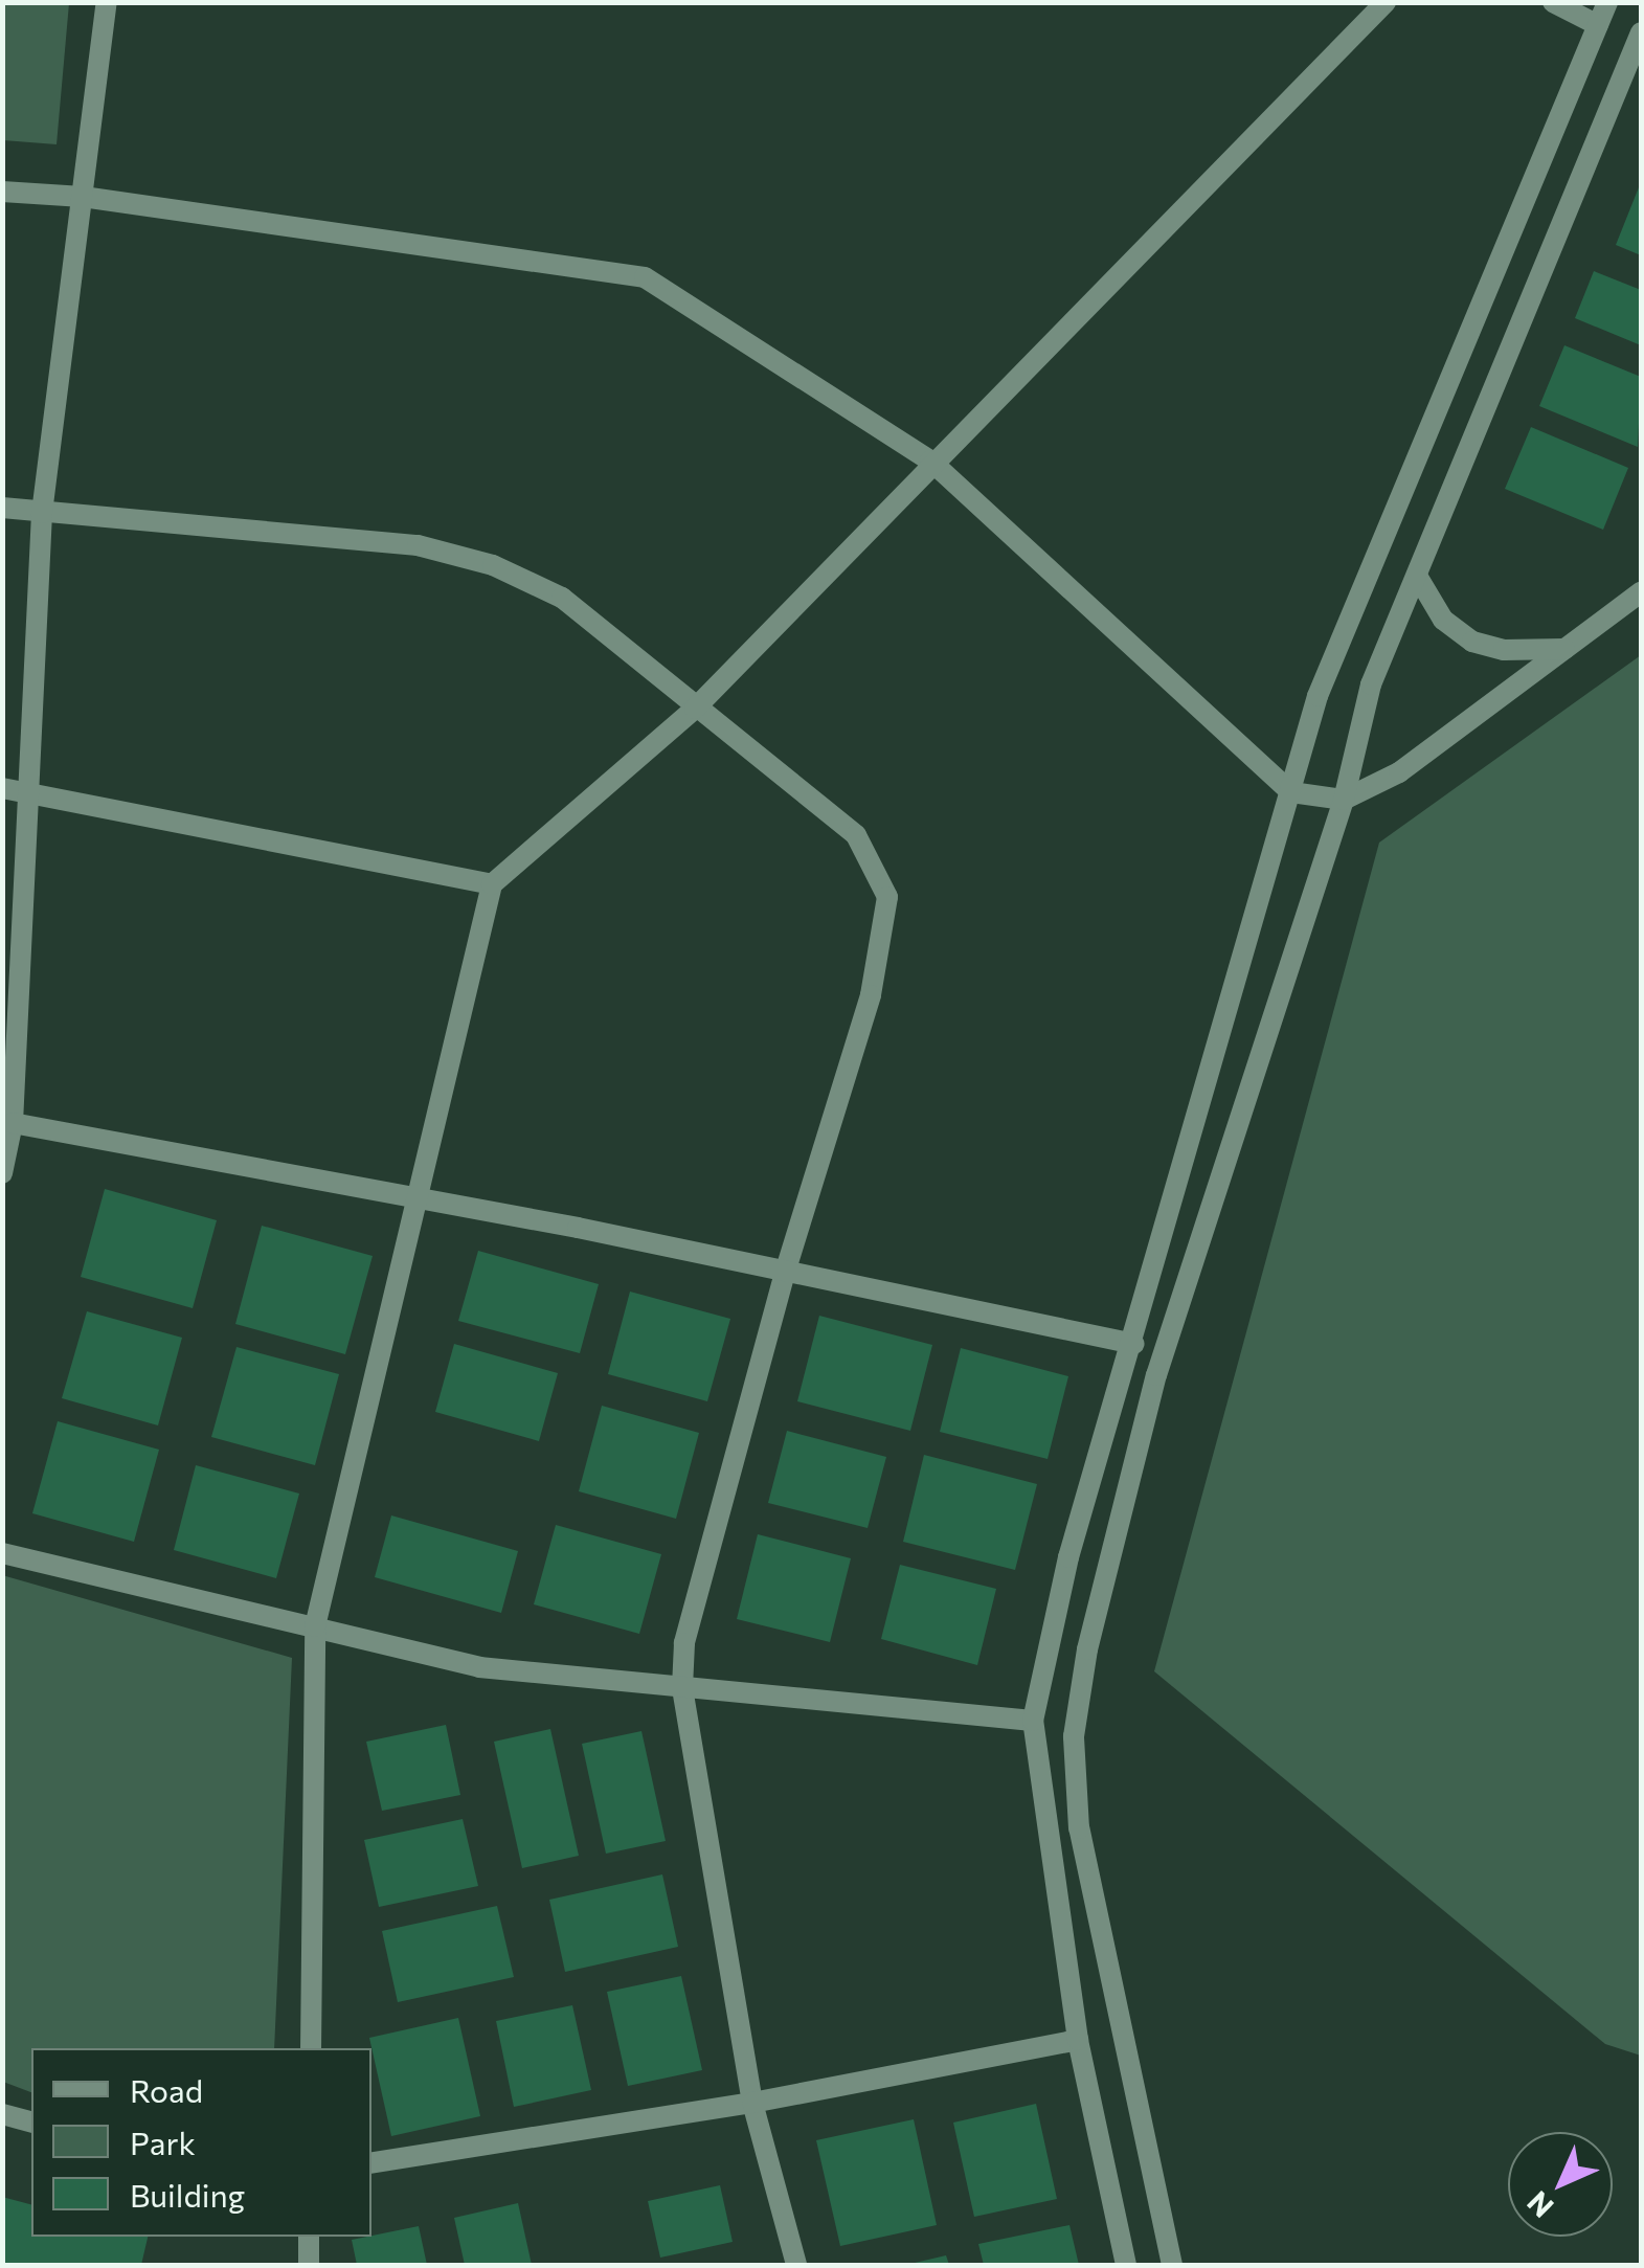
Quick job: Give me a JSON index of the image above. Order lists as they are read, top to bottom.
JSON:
{
  "legend": ["Road", "Park", "Building"],
  "north": "bottom left"
}
